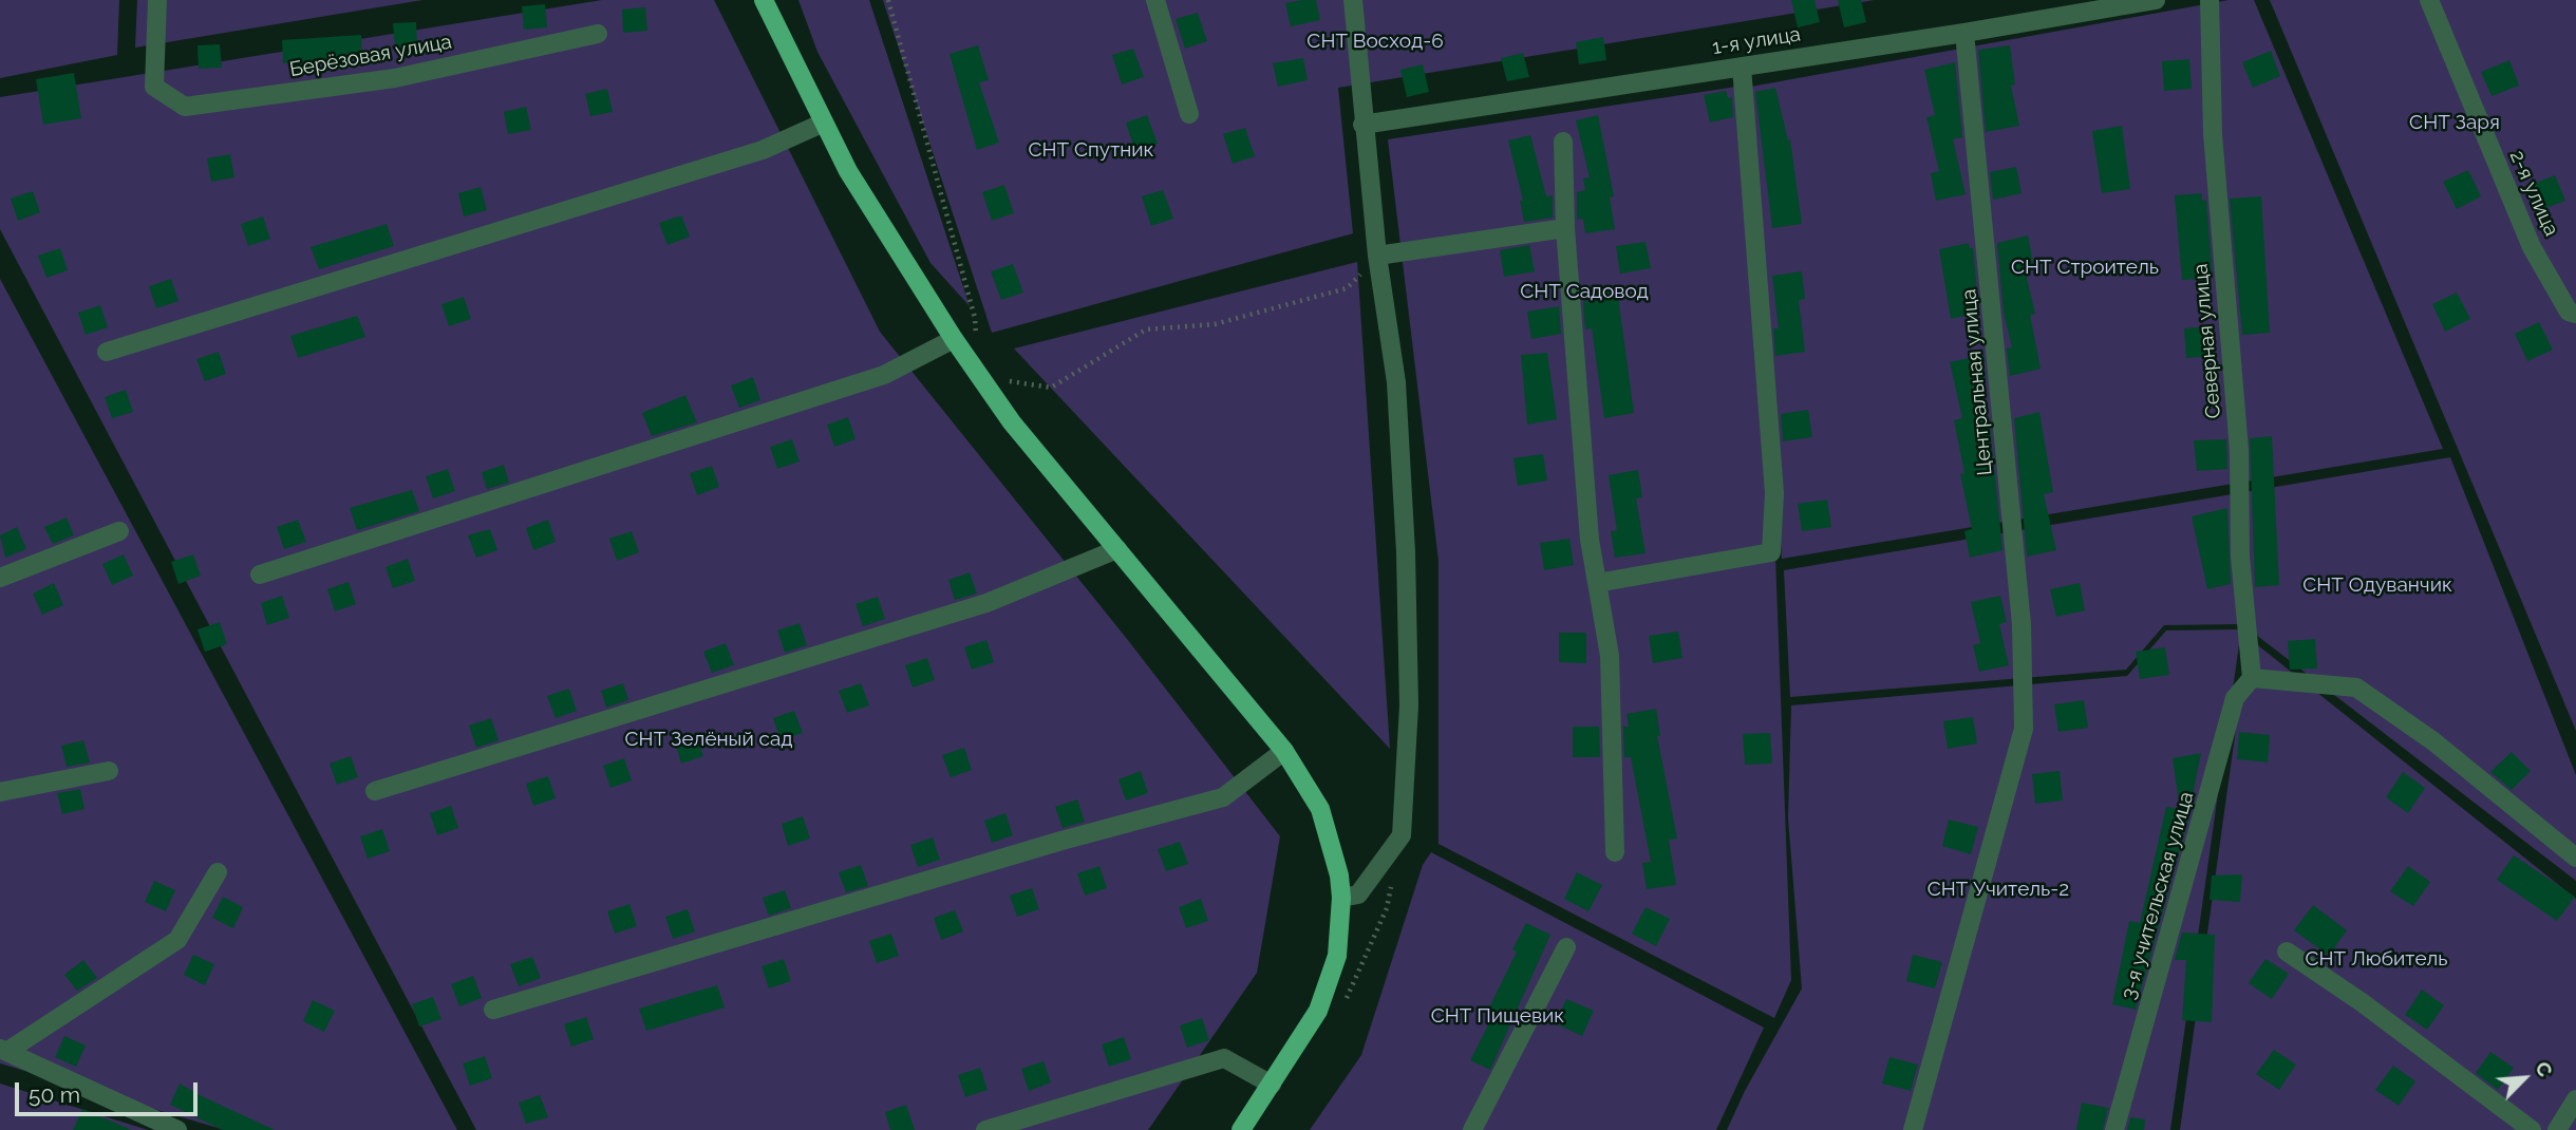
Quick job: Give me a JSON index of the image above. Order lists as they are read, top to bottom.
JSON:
{
  "streets": {
    "street": [
      "1-я улица",
      "Берёзовая улица",
      "2-я улица",
      "Северная улица",
      "Центральная улица",
      "3-я учительская улица"
    ]
  },
  "crossings": [
    ["1-я улица", "Центральная улица"],
    ["Северная улица", "3-я учительская улица"]
  ],
  "parks": [
    "СНТ Восход-6",
    "СНТ Заря",
    "СНТ Спутник",
    "СНТ Строитель",
    "СНТ Садовод",
    "СНТ Одуванчик",
    "СНТ Зелёный сад",
    "СНТ Учитель-2",
    "СНТ Любитель",
    "СНТ Пищевик"
  ],
  "scale_bar": "50 m",
  "north": "top right"
}
